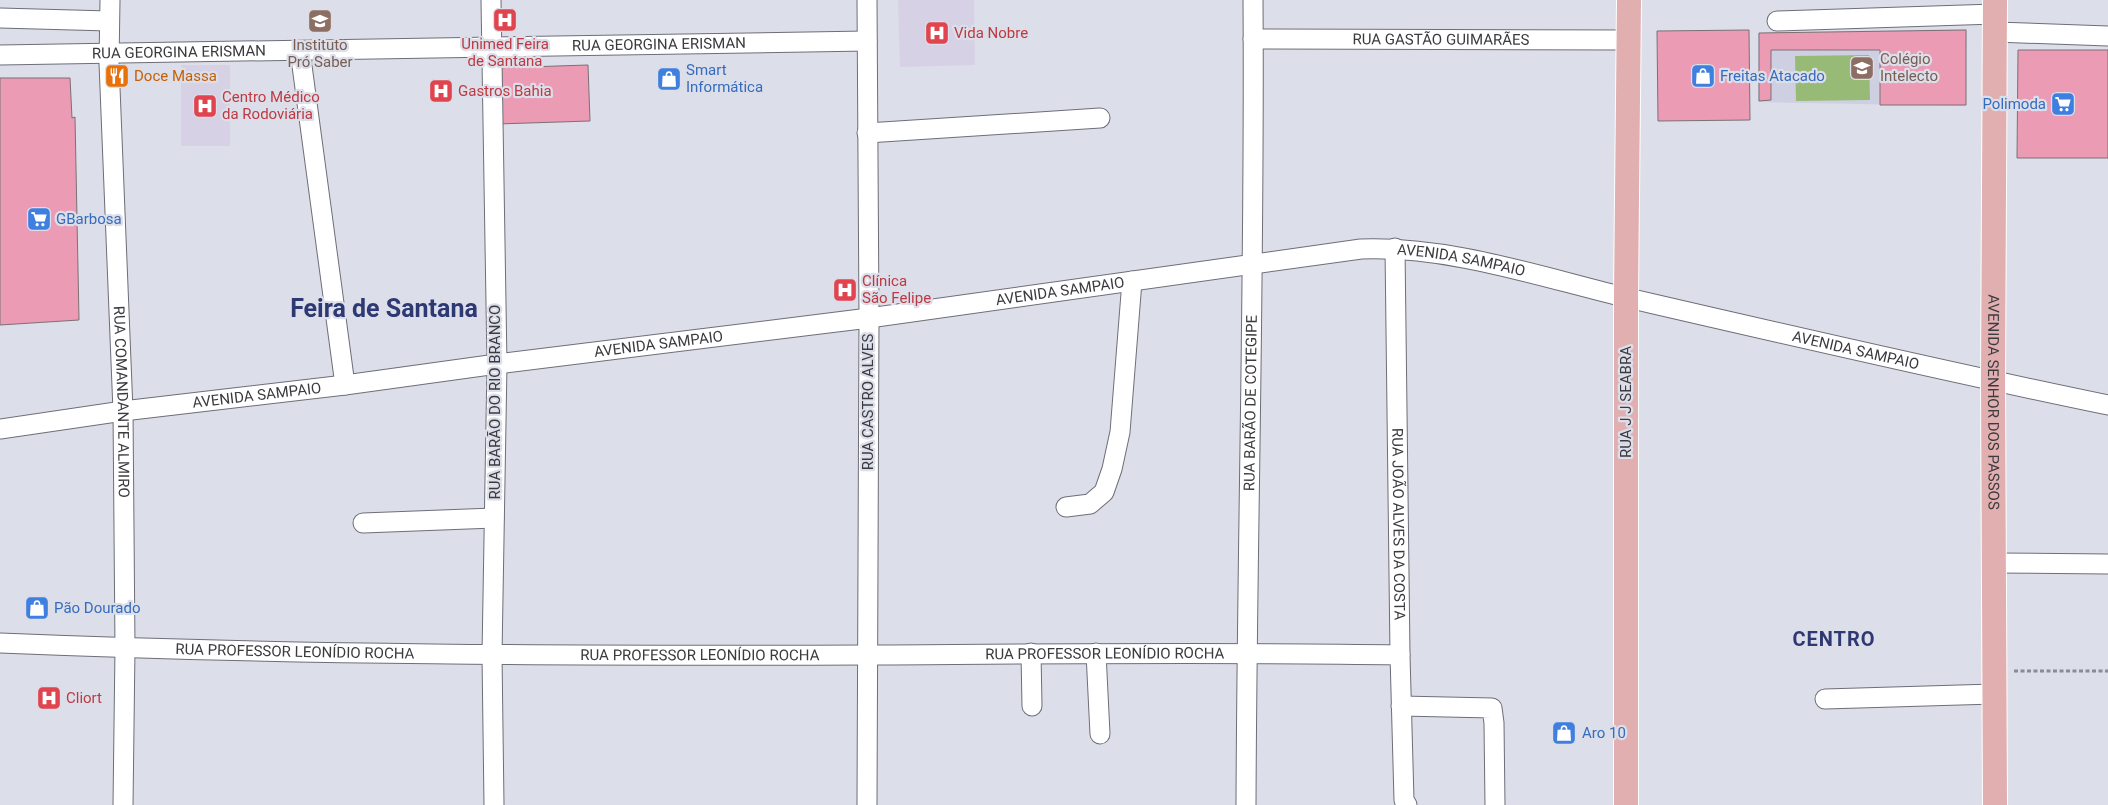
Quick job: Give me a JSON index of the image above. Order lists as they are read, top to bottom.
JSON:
{
  "streets": {
    "main road": ["RUA J J SEABRA", "AVENIDA SENHOR DOS PASSOS"],
    "street": [
      "RUA GASTÃO GUIMARÃES",
      "RUA GEORGINA ERISMAN",
      "AVENIDA SAMPAIO",
      "RUA COMANDANTE ALMIRO",
      "RUA BARÃO DO RIO BRANCO",
      "RUA CASTRO ALVES",
      "RUA BARÃO DE COTEGIPE",
      "RUA JOÃO ALVES DA COSTA",
      "RUA PROFESSOR LEONÍDIO ROCHA"
    ]
  },
  "crossings": [
    ["RUA GASTÃO GUIMARÃES", "RUA J J SEABRA"],
    ["RUA GASTÃO GUIMARÃES", "RUA BARÃO DE COTEGIPE"],
    ["RUA GEORGINA ERISMAN", "RUA COMANDANTE ALMIRO"],
    ["RUA GEORGINA ERISMAN", "RUA BARÃO DO RIO BRANCO"],
    ["RUA GEORGINA ERISMAN", "RUA CASTRO ALVES"],
    ["AVENIDA SAMPAIO", "RUA COMANDANTE ALMIRO"],
    ["AVENIDA SAMPAIO", "RUA BARÃO DO RIO BRANCO"],
    ["AVENIDA SAMPAIO", "RUA CASTRO ALVES"],
    ["AVENIDA SAMPAIO", "RUA J J SEABRA"],
    ["AVENIDA SAMPAIO", "AVENIDA SENHOR DOS PASSOS"],
    ["AVENIDA SAMPAIO", "RUA BARÃO DE COTEGIPE"],
    ["AVENIDA SAMPAIO", "RUA JOÃO ALVES DA COSTA"],
    ["RUA COMANDANTE ALMIRO", "RUA PROFESSOR LEONÍDIO ROCHA"],
    ["RUA BARÃO DO RIO BRANCO", "RUA PROFESSOR LEONÍDIO ROCHA"],
    ["RUA CASTRO ALVES", "RUA PROFESSOR LEONÍDIO ROCHA"],
    ["RUA BARÃO DE COTEGIPE", "RUA PROFESSOR LEONÍDIO ROCHA"],
    ["RUA JOÃO ALVES DA COSTA", "RUA PROFESSOR LEONÍDIO ROCHA"]
  ],
  "districts": ["Feira de Santana", "CENTRO"],
  "places": {
    "hospital": [
      "Unimed Feira de Santana",
      "Vida Nobre",
      "Gastros Bahia",
      "Centro Médico da Rodoviária",
      "Clínica São Felipe",
      "Cliort"
    ],
    "school or university": ["Instituto Pró Saber", "Colégio Intelecto"],
    "restaurant": ["Doce Massa"],
    "shop": [
      "Freitas Atacado",
      "Smart Informática",
      "Pão Dourado",
      "Aro 10"
    ],
    "supermarket": ["Polimoda", "GBarbosa"]
  }
}
